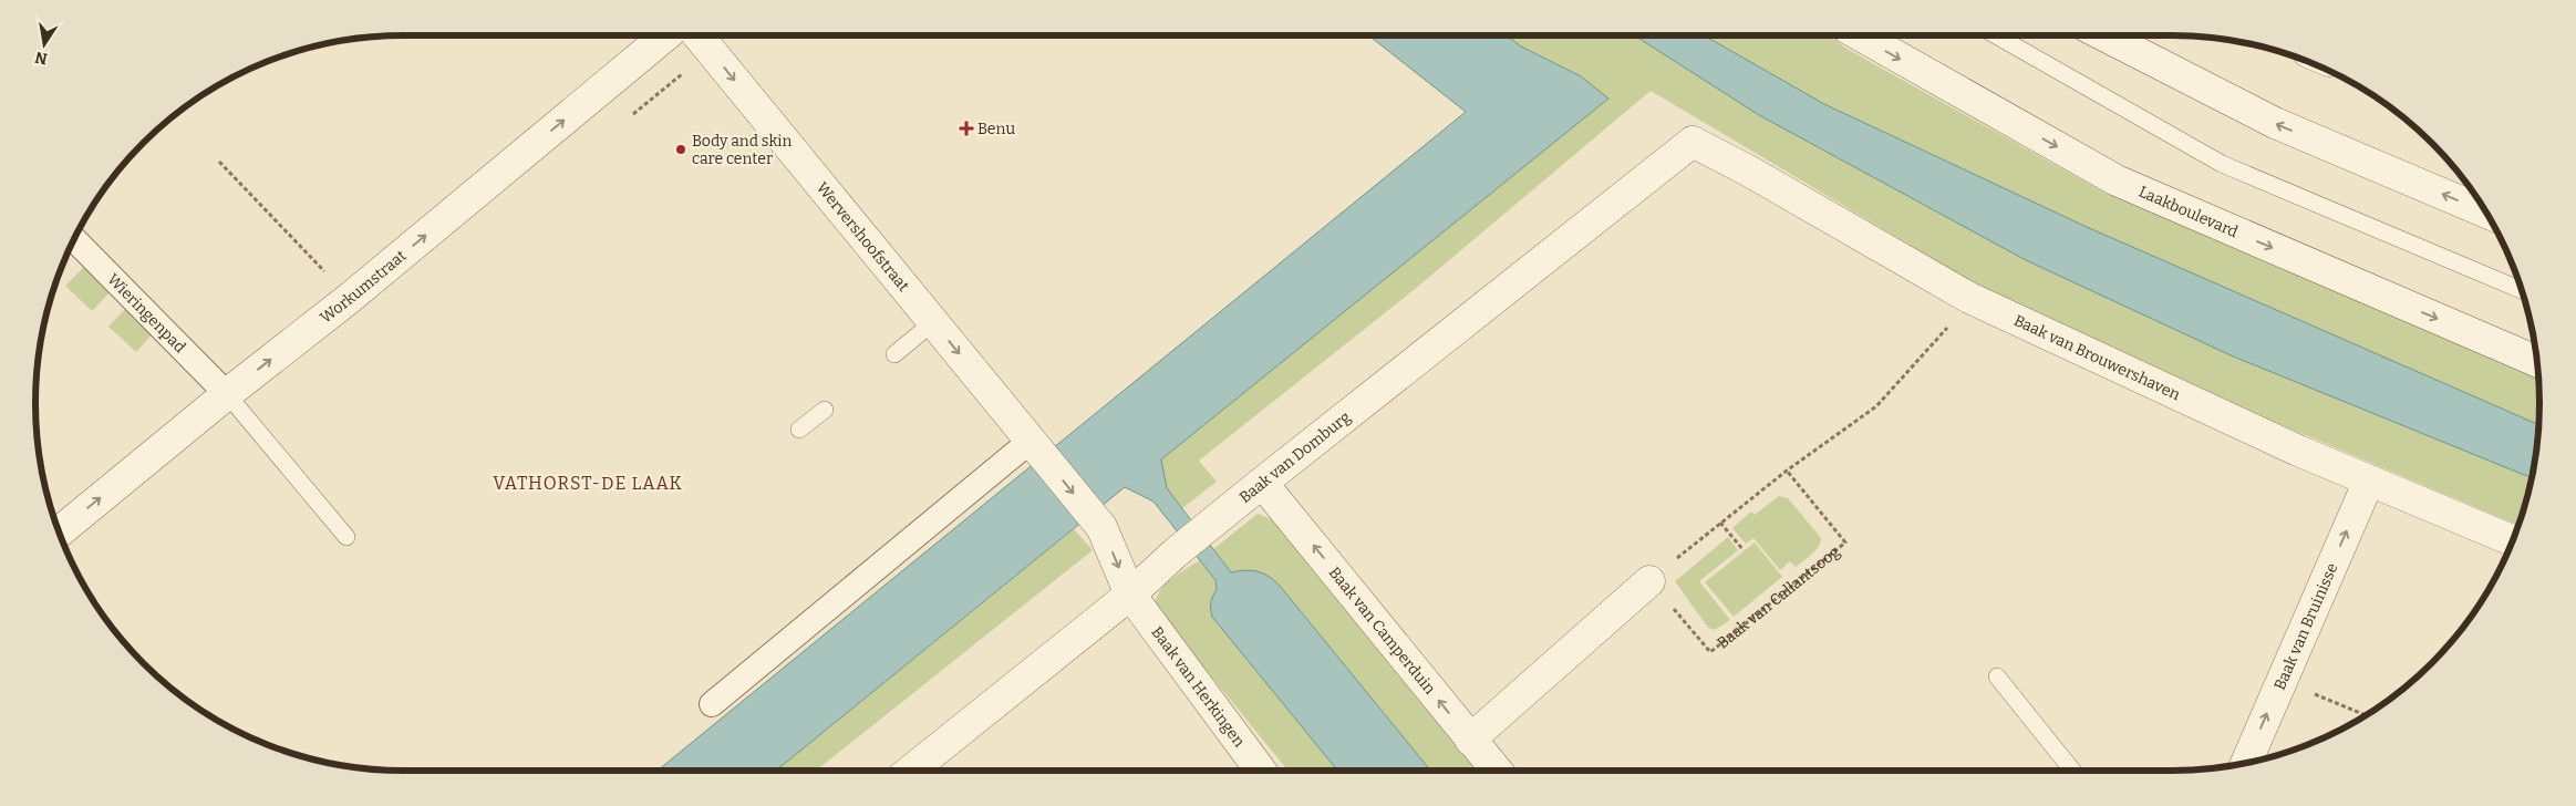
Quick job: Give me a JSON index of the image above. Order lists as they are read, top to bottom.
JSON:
{
  "streets": {
    "street": [
      "Laakboulevard",
      "Wervershoofstraat",
      "Workumstraat",
      "Wieringenpad",
      "Baak van Brouwershaven",
      "Baak van Domburg",
      "Baak van Bruinisse",
      "Baak van Camperduin",
      "Baak van Herkingen"
    ],
    "path": ["Baak van Callantsoog"]
  },
  "crossings": [
    ["Wervershoofstraat", "Baak van Domburg"],
    ["Wervershoofstraat", "Baak van Herkingen"],
    ["Workumstraat", "Wieringenpad"],
    ["Baak van Brouwershaven", "Baak van Domburg"],
    ["Baak van Brouwershaven", "Baak van Bruinisse"],
    ["Baak van Domburg", "Baak van Camperduin"],
    ["Baak van Domburg", "Baak van Herkingen"]
  ],
  "one_way": [
    "Wervershoofstraat",
    "Workumstraat",
    "Baak van Bruinisse",
    "Baak van Camperduin"
  ],
  "districts": ["VATHORST-DE LAAK"],
  "places": {
    "health": ["Benu"],
    "other": ["Body and skin care center"]
  },
  "north": "bottom"
}
